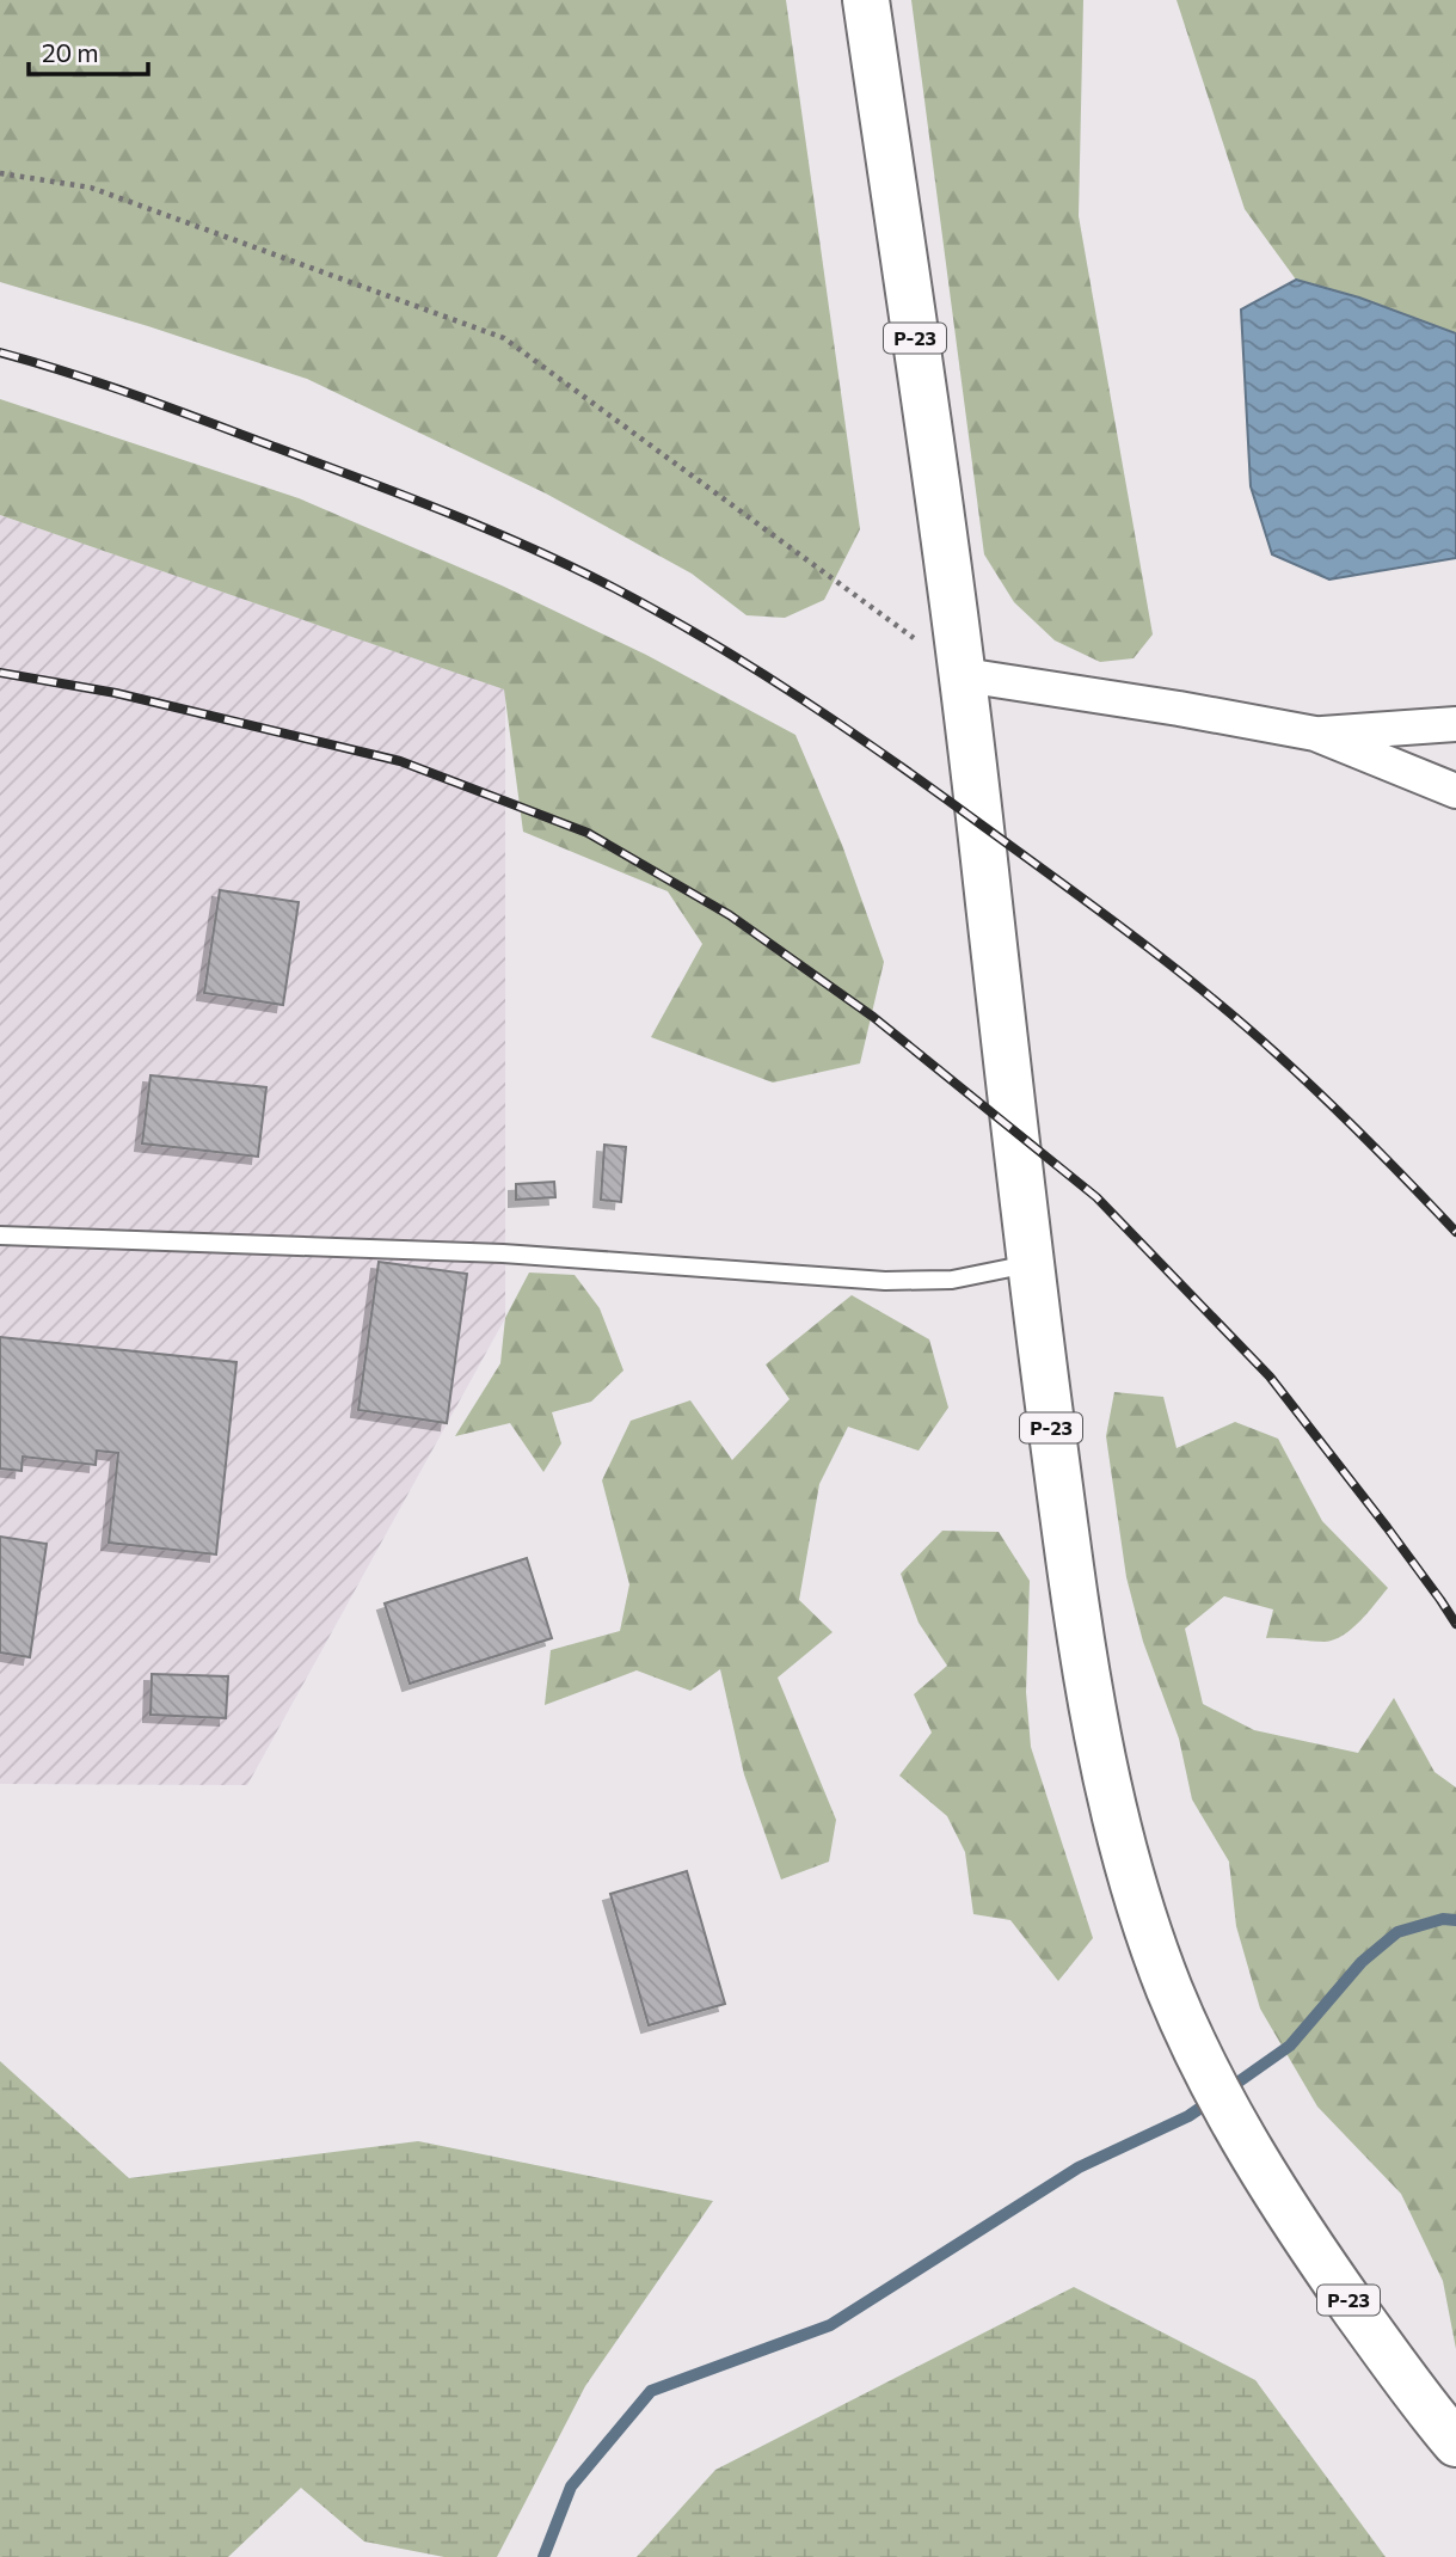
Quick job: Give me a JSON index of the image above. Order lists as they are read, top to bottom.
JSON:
{
  "streets": {
    "main road": ["Р-23"]
  },
  "scale_bar": "20 m"
}
